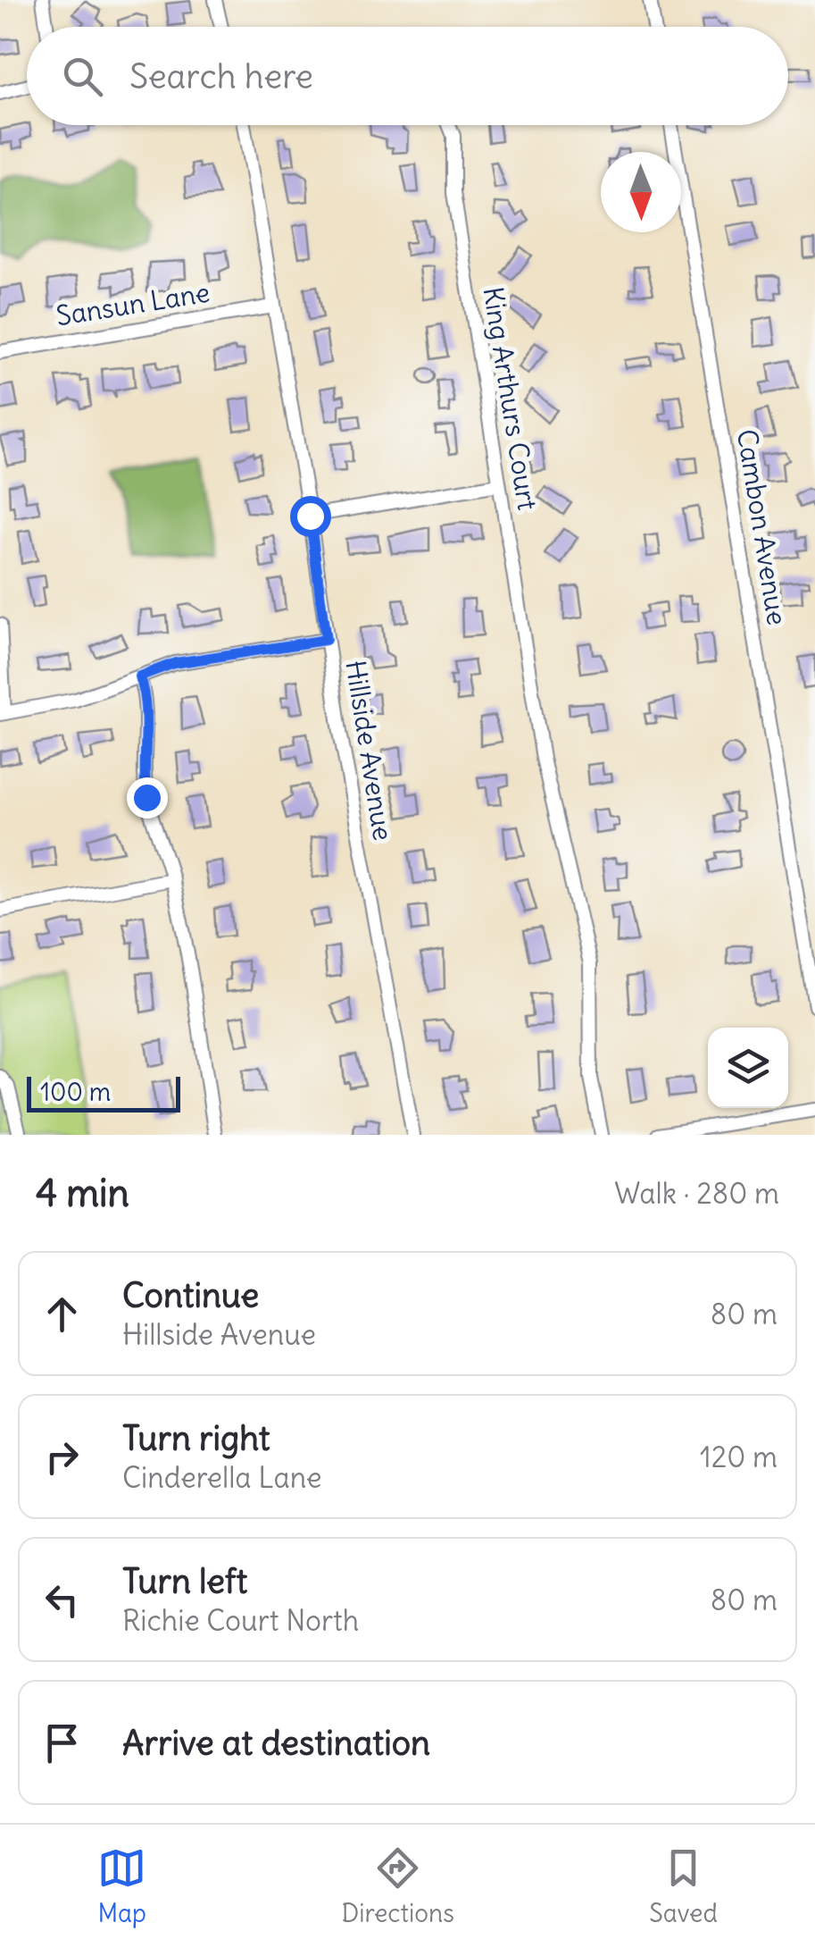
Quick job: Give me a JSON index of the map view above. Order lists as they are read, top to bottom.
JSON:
{
  "streets": {
    "street": [
      "Sansun Lane",
      "King Arthurs Court",
      "Cambon Avenue",
      "Hillside Avenue"
    ]
  },
  "crossings": [
    ["Sansun Lane", "Hillside Avenue"]
  ],
  "scale_bar": "100 m",
  "north": "bottom",
  "page": {
    "search": "Search here",
    "scale": "100 m",
    "heading": ["4 min", "Walk · 280 m"],
    "list": [
      ["Continue", "Hillside Avenue", "80 m"],
      ["Turn right", "Cinderella Lane", "120 m"],
      ["Turn left", "Richie Court North", "80 m"],
      "Arrive at destination"
    ],
    "nav": ["Map", "Directions", "Saved"]
  }
}
